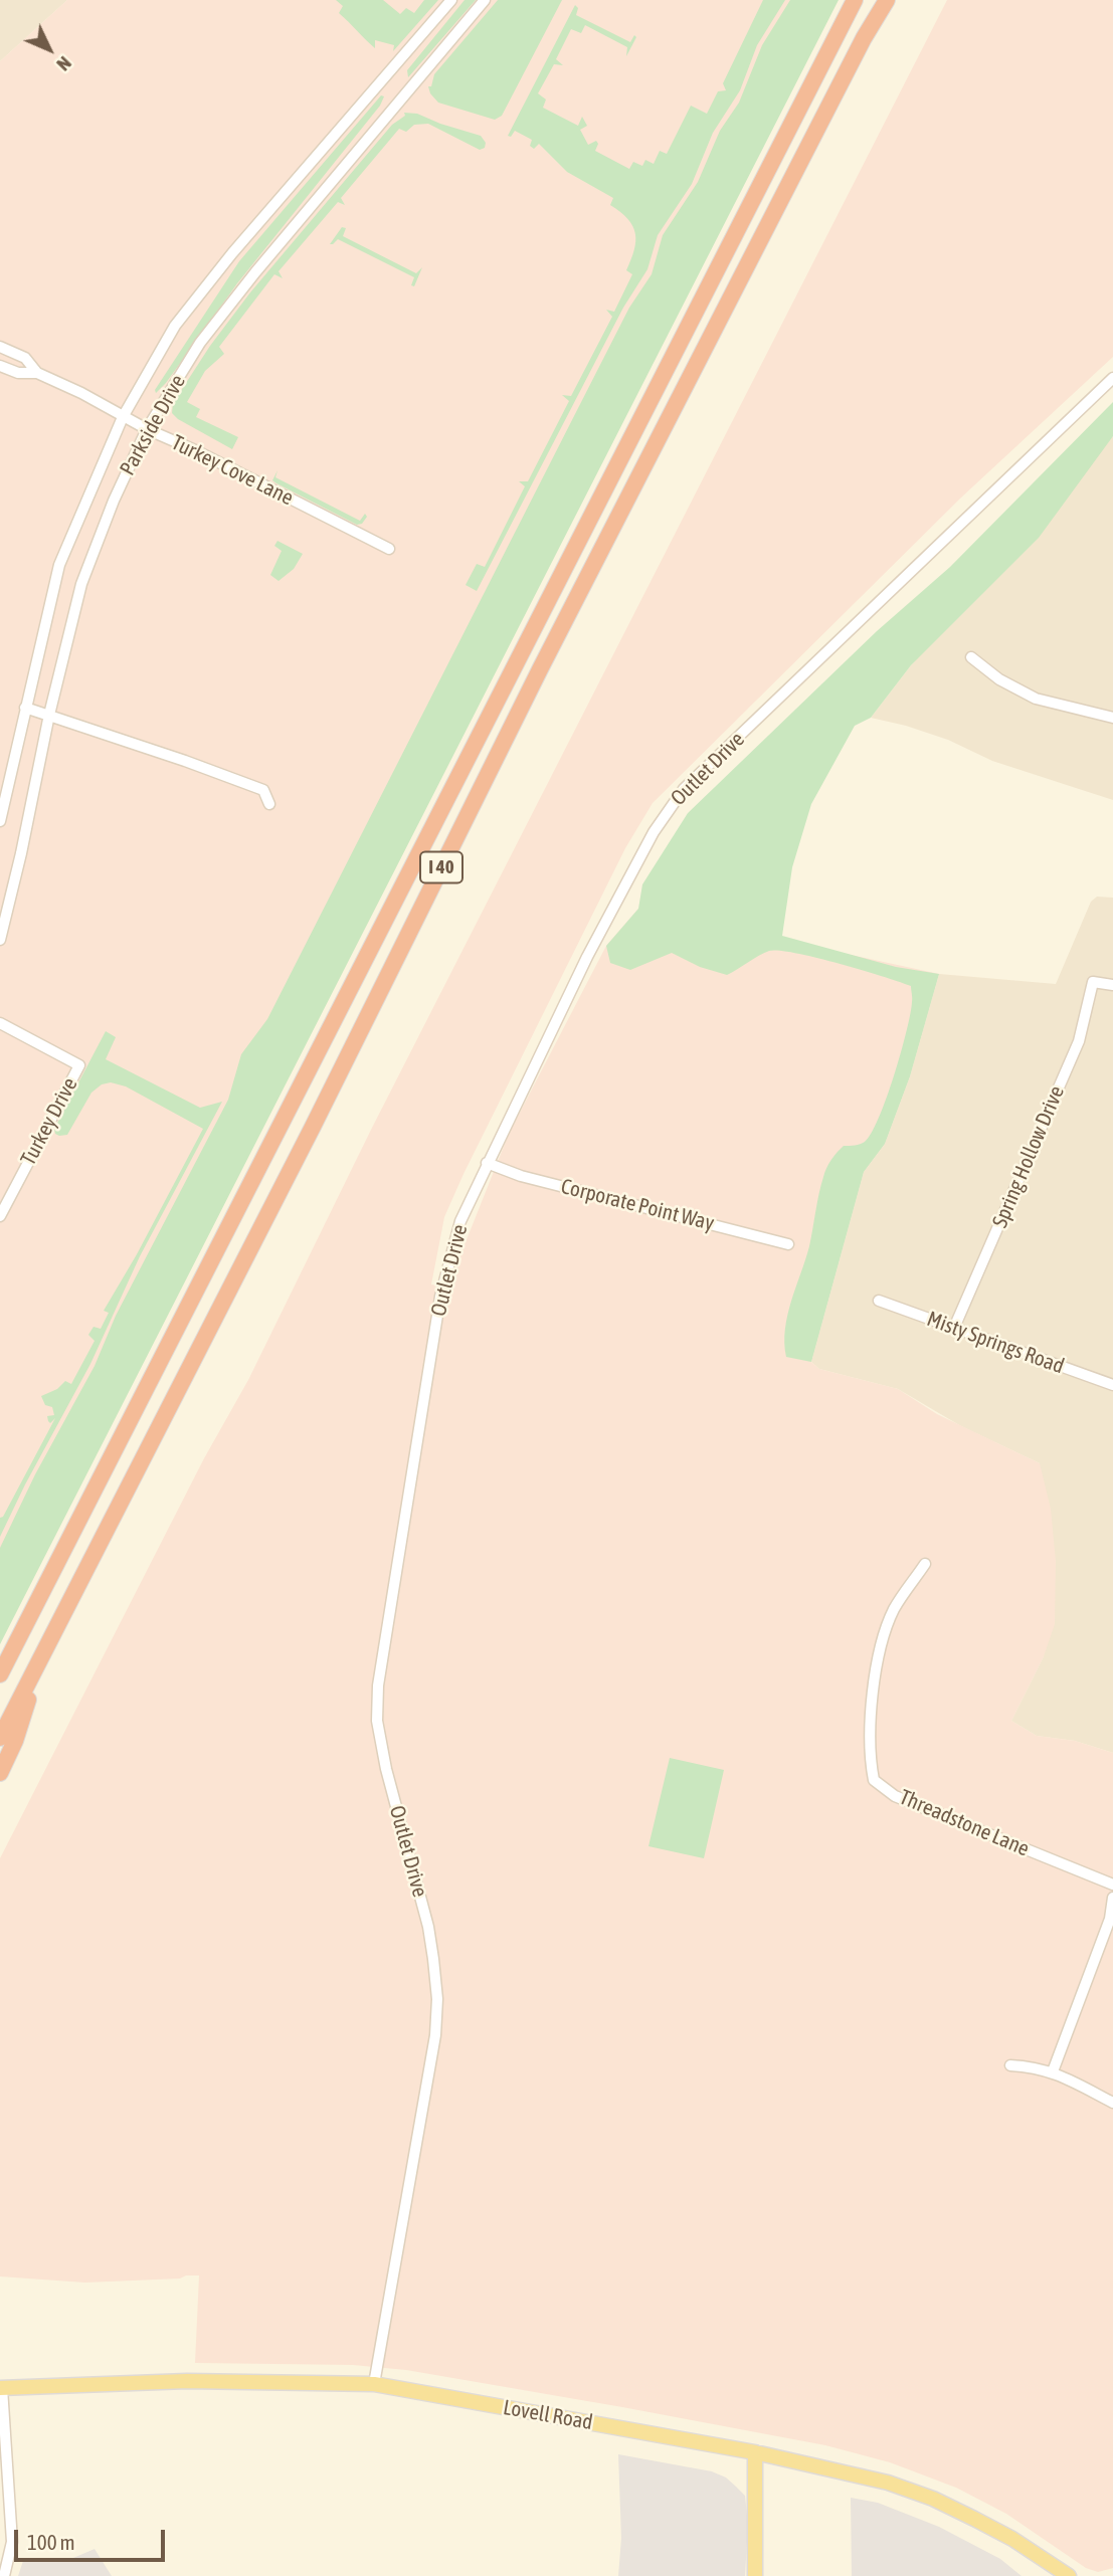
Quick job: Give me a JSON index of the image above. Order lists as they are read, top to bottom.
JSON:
{
  "streets": {
    "highway": ["I 40"],
    "main road": ["Lovell Road"],
    "street": [
      "Parkside Drive",
      "Turkey Cove Lane",
      "Outlet Drive",
      "Turkey Drive",
      "Spring Hollow Drive",
      "Corporate Point Way",
      "Misty Springs Road",
      "Threadstone Lane"
    ]
  },
  "crossings": [
    ["Parkside Drive", "Turkey Cove Lane"],
    ["Outlet Drive", "Corporate Point Way"],
    ["Outlet Drive", "Lovell Road"],
    ["Spring Hollow Drive", "Misty Springs Road"]
  ],
  "scale_bar": "100 m",
  "north": "bottom right"
}
